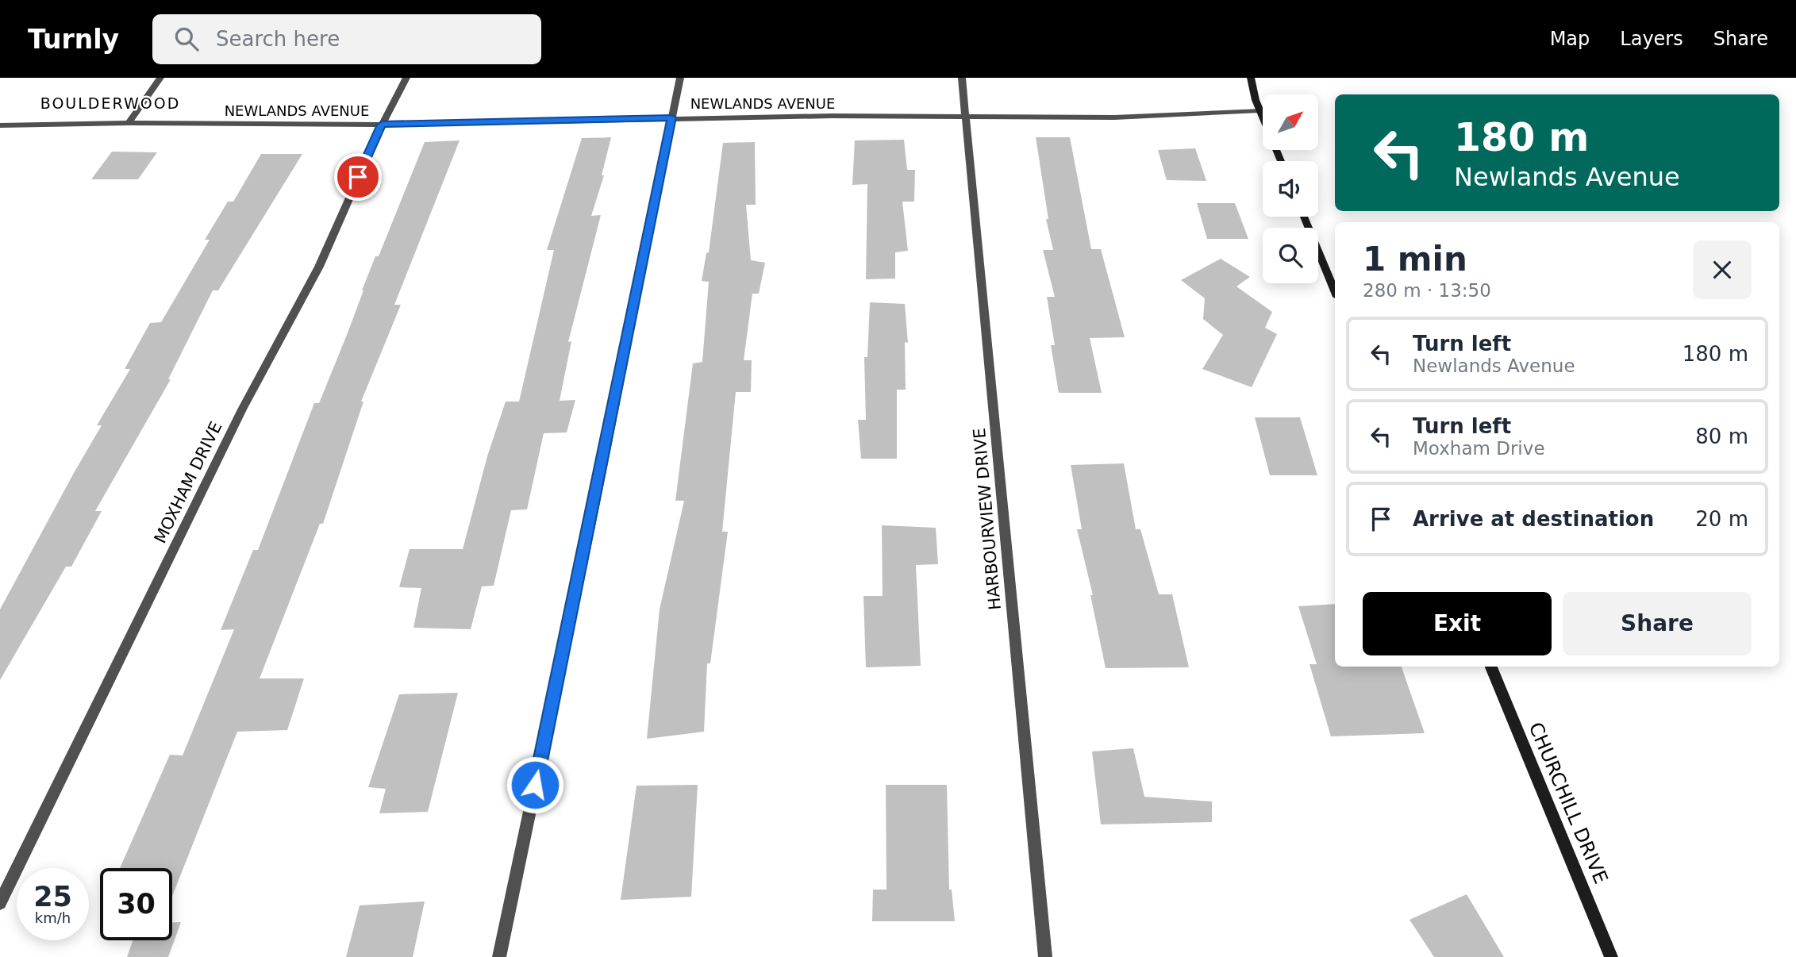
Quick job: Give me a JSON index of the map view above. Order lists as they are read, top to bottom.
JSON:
{
  "streets": {
    "street": [
      "NEWLANDS AVENUE",
      "MOXHAM DRIVE",
      "HARBOURVIEW DRIVE",
      "CHURCHILL DRIVE"
    ]
  },
  "crossings": [
    ["NEWLANDS AVENUE", "MOXHAM DRIVE"],
    ["NEWLANDS AVENUE", "HARBOURVIEW DRIVE"]
  ],
  "districts": ["BOULDERWOOD"],
  "north": "top right",
  "page": {
    "header": "Turnly",
    "search": "Search here",
    "nav": ["Map", "Layers", "Share"],
    "turn": ["180 m", "Newlands Avenue"],
    "heading": ["1 min", "280 m · 13:50"],
    "list": [
      {
        "name": "Turn left",
        "note": "Newlands Avenue",
        "value": "180 m"
      },
      {
        "name": "Turn left",
        "note": "Moxham Drive",
        "value": "80 m"
      },
      {
        "name": "Arrive at destination",
        "value": "20 m"
      }
    ],
    "buttons": ["Exit", "Share"],
    "speed": "25 km/h",
    "limit": "30"
  }
}
